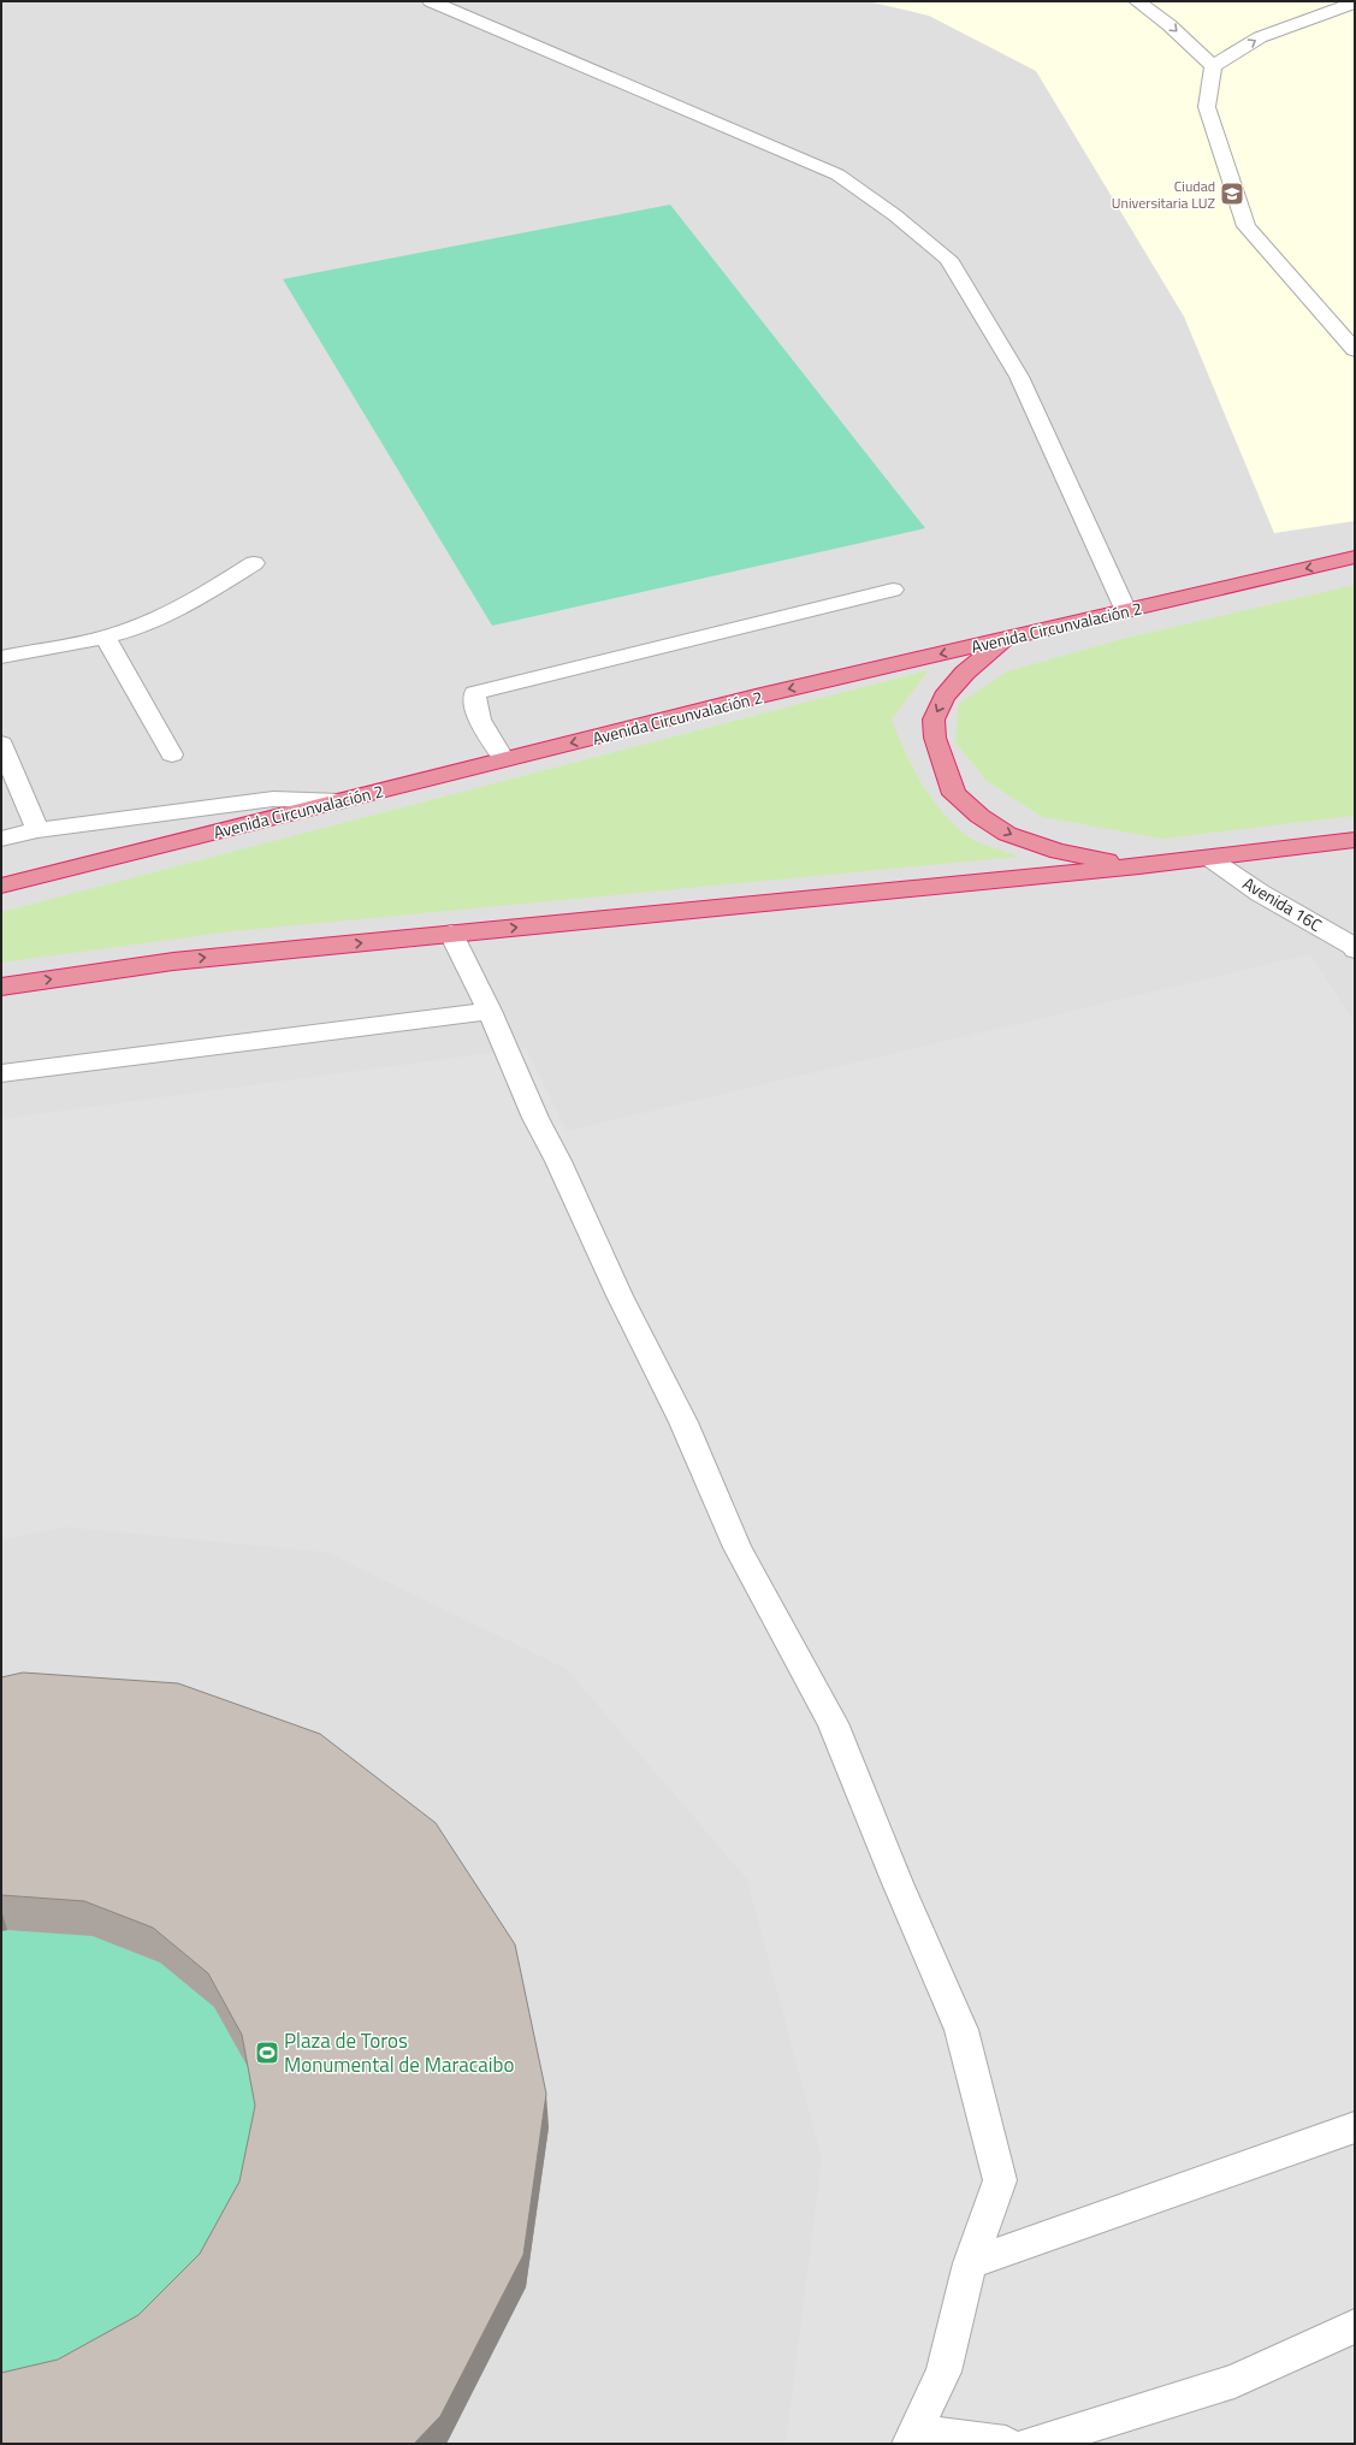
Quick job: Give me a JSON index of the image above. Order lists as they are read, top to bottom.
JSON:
{
  "streets": {
    "highway": ["Avenida Circunvalación 2"],
    "street": ["Avenida 16C"]
  },
  "places": {
    "school or university": ["Ciudad Universitaria LUZ"],
    "sports": ["Plaza de Toros Monumental de Maracaibo"]
  }
}
